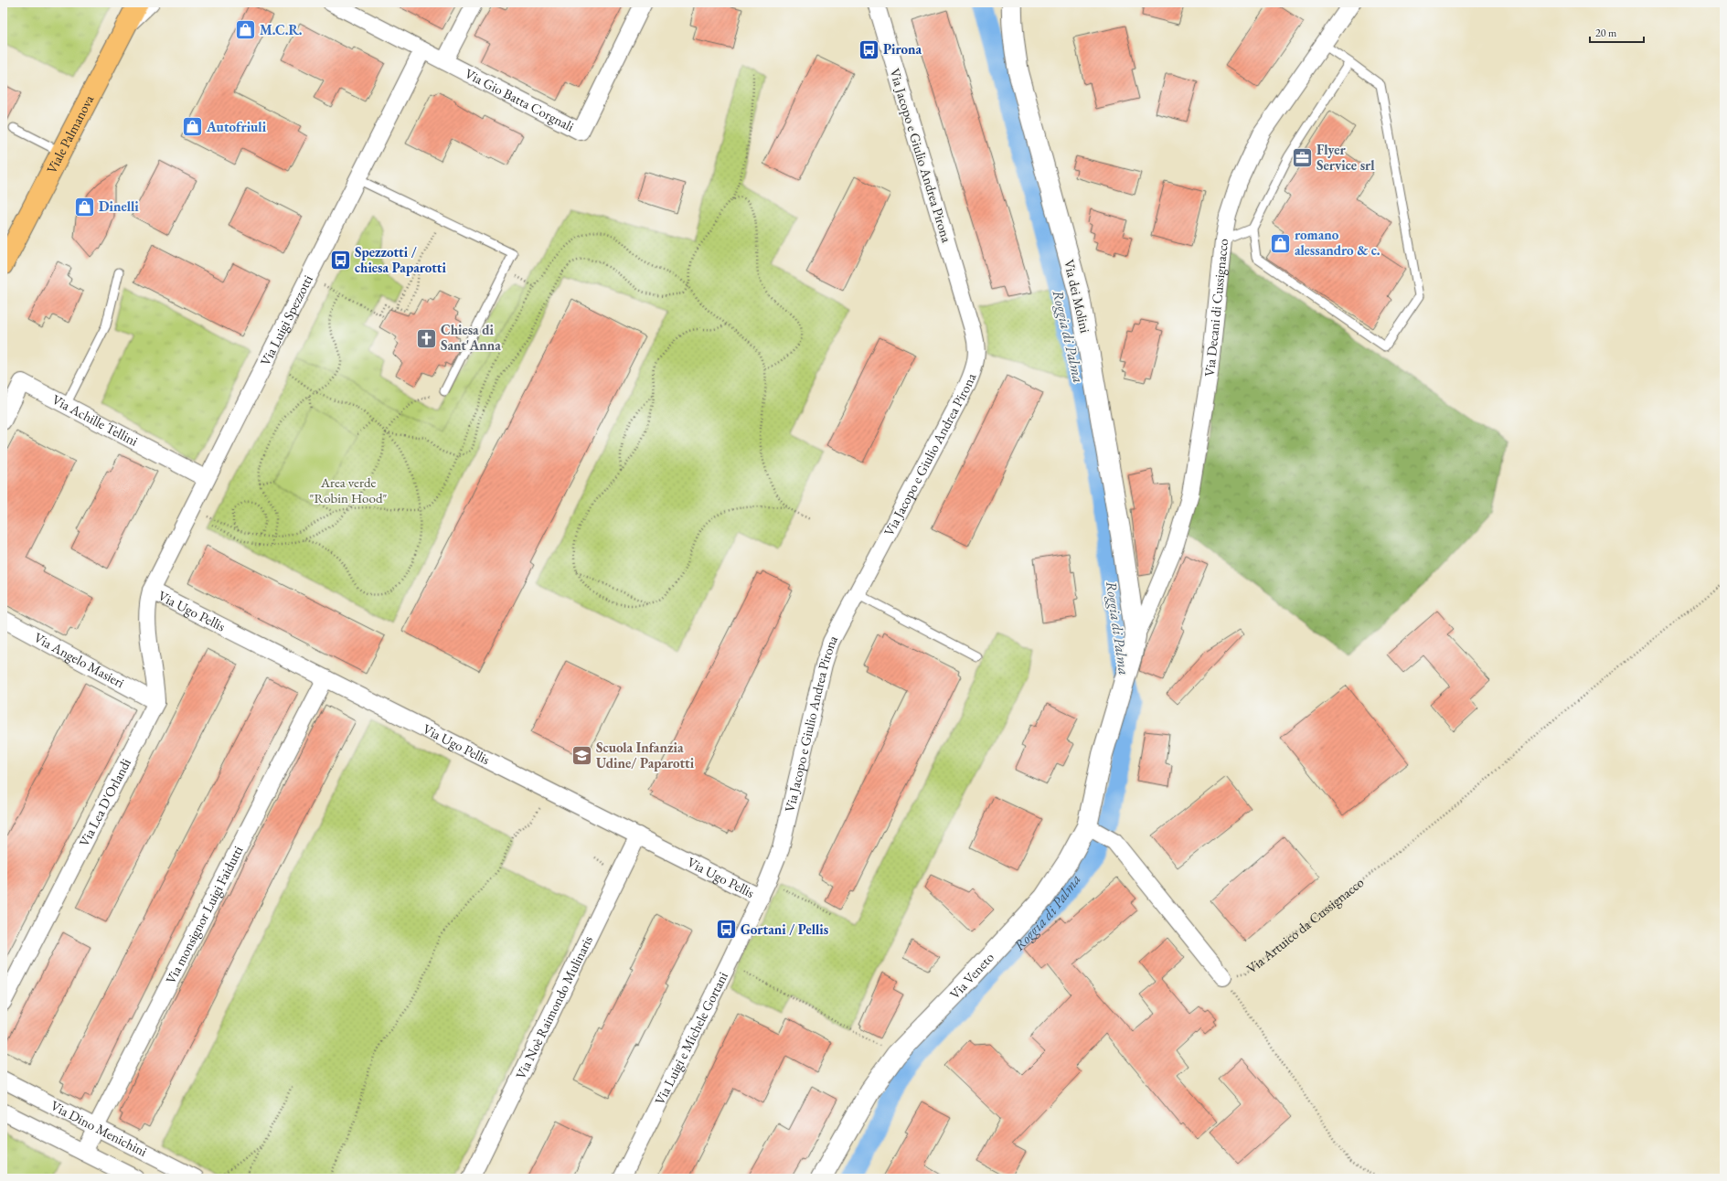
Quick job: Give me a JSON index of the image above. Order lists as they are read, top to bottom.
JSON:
{
  "streets": {
    "main road": ["Viale Palmanova"],
    "street": [
      "Via Gio Batta Corgnali",
      "Via Jacopo e Giulio Andrea Pirona",
      "Via dei Molini",
      "Via Decani di Cussignacco",
      "Via Luigi Spezzotti",
      "Via Achille Tellini",
      "Via Ugo Pellis",
      "Via Angelo Masieri",
      "Via Lea D'Orlandi",
      "Via monsignor Luigi Faidutti",
      "Via Veneto",
      "Via Noè Raimondo Mulinaris",
      "Via Luigi e Michele Gortani",
      "Via Dino Menichini"
    ],
    "path": ["Via Artuico da Cussignacco"]
  },
  "crossings": [
    ["Via Gio Batta Corgnali", "Via Luigi Spezzotti"],
    ["Via Jacopo e Giulio Andrea Pirona", "Via Ugo Pellis"],
    ["Via Jacopo e Giulio Andrea Pirona", "Via Luigi e Michele Gortani"],
    ["Via dei Molini", "Via Decani di Cussignacco"],
    ["Via dei Molini", "Via Veneto"],
    ["Via Decani di Cussignacco", "Via Veneto"],
    ["Via Luigi Spezzotti", "Via Achille Tellini"],
    ["Via Luigi Spezzotti", "Via Ugo Pellis"],
    ["Via Ugo Pellis", "Via monsignor Luigi Faidutti"],
    ["Via Ugo Pellis", "Via Noè Raimondo Mulinaris"],
    ["Via Ugo Pellis", "Via Luigi e Michele Gortani"],
    ["Via Angelo Masieri", "Via Lea D'Orlandi"],
    ["Via monsignor Luigi Faidutti", "Via Dino Menichini"]
  ],
  "water": ["Roggia di Palma"],
  "parks": ["Area verde \"Robin Hood\""],
  "places": {
    "shop": [
      "M.C.R.",
      "Autofriuli",
      "Dinelli",
      "romano alessandro & c."
    ],
    "bus stop": ["Pirona", "Spezzotti / chiesa Paparotti", "Gortani / Pellis"],
    "office": ["Flyer Service srl"],
    "church": ["Chiesa di Sant'Anna"],
    "school or university": ["Scuola Infanzia Udine/ Paparotti"]
  },
  "scale_bar": "20 m"
}
